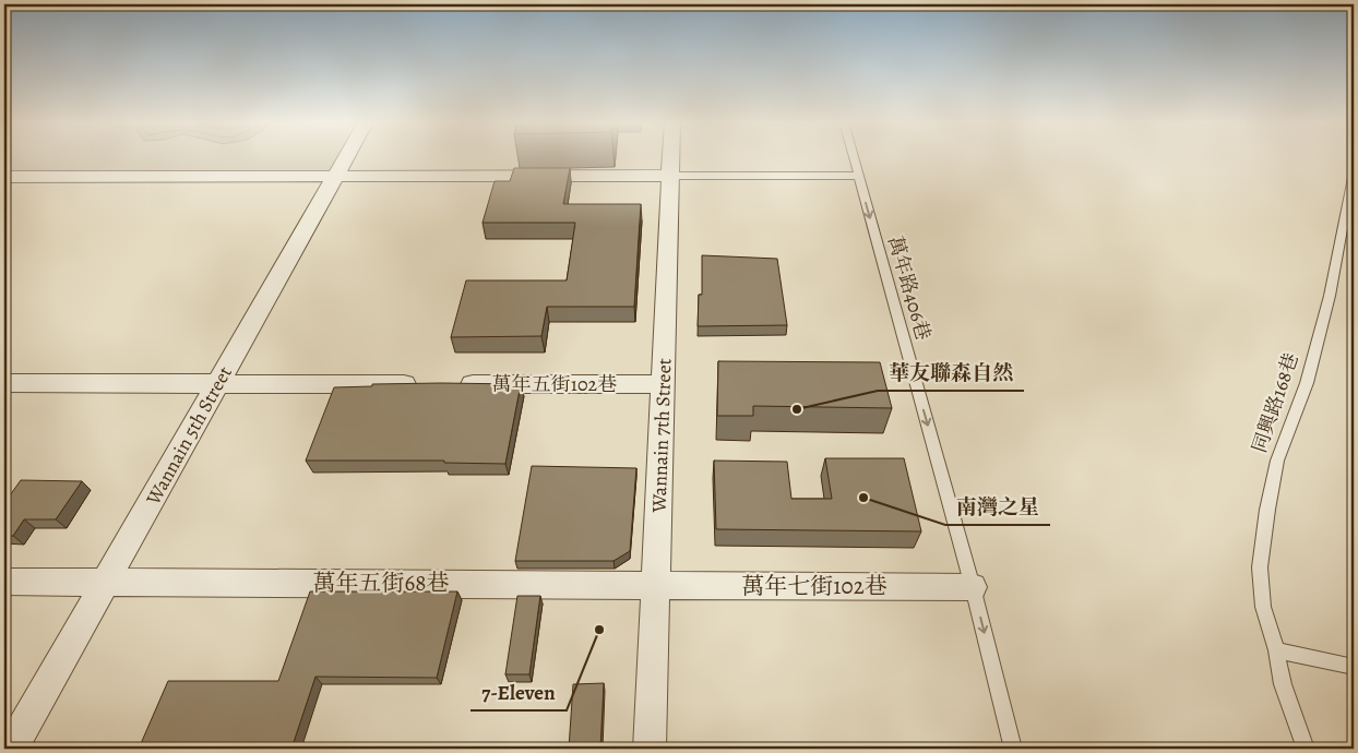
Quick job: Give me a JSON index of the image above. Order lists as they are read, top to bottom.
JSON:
{
  "streets": {
    "street": [
      "萬年五街102巷",
      "Wannain 5th Street",
      "Wannain 7th Street",
      "萬年五街68巷",
      "萬年七街102巷"
    ],
    "lane": ["萬年路406巷", "同興路168巷"]
  },
  "crossings": [
    ["萬年路406巷", "萬年七街102巷"],
    ["萬年五街102巷", "Wannain 5th Street"],
    ["萬年五街102巷", "Wannain 7th Street"],
    ["Wannain 5th Street", "萬年五街68巷"],
    ["Wannain 7th Street", "萬年五街68巷"],
    ["Wannain 7th Street", "萬年七街102巷"],
    ["萬年五街68巷", "萬年七街102巷"]
  ],
  "one_way": ["萬年路406巷"],
  "places": ["華友聯森自然", "南灣之星", "7-Eleven"]
}
